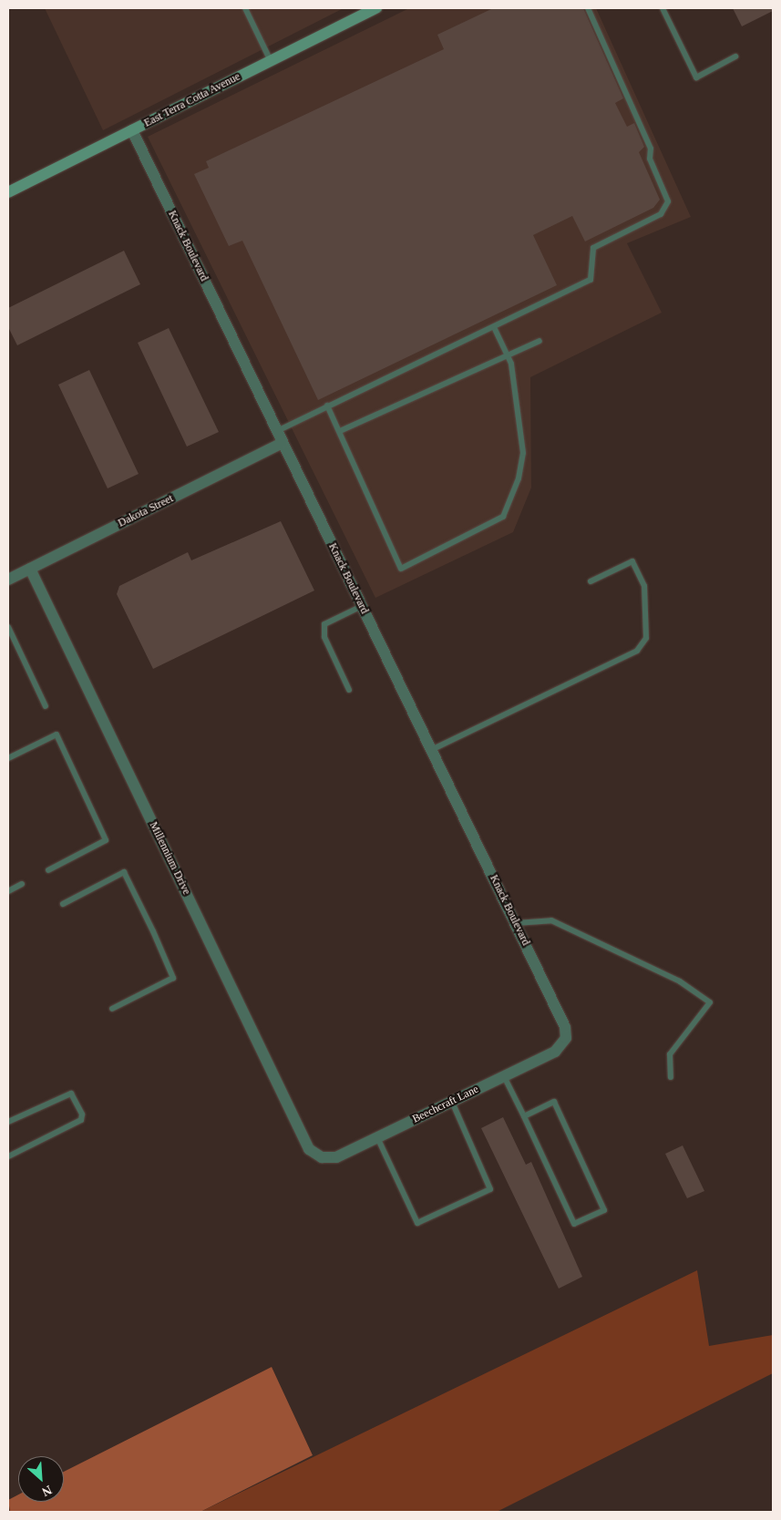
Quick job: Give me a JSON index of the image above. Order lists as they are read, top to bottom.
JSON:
{
  "streets": {
    "main road": ["East Terra Cotta Avenue"],
    "street": [
      "Knack Boulevard",
      "Dakota Street",
      "Millennium Drive",
      "Beechcraft Lane"
    ]
  },
  "crossings": [
    ["East Terra Cotta Avenue", "Knack Boulevard"],
    ["Knack Boulevard", "Dakota Street"],
    ["Knack Boulevard", "Beechcraft Lane"],
    ["Dakota Street", "Millennium Drive"],
    ["Millennium Drive", "Beechcraft Lane"]
  ],
  "north": "bottom right"
}
